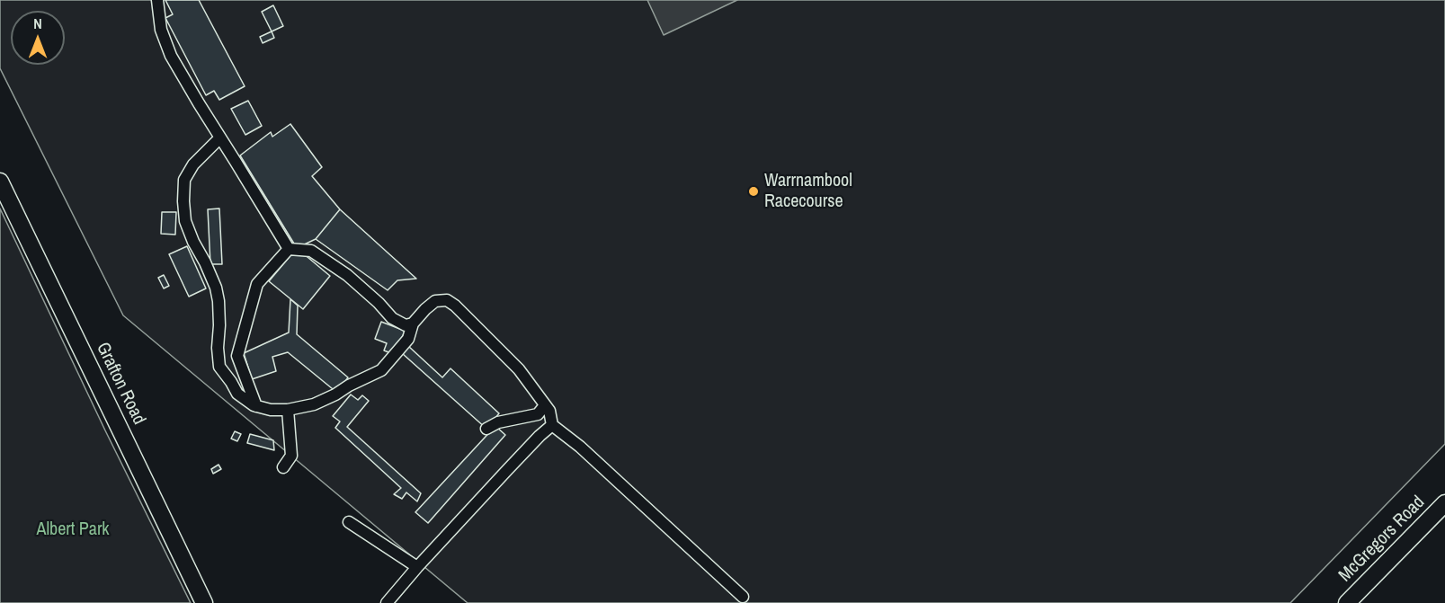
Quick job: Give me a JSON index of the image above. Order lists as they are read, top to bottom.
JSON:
{
  "streets": {
    "street": ["Grafton Road", "McGregors Road"]
  },
  "parks": ["Albert Park"],
  "places": ["Warrnambool Racecourse"],
  "north": "top"
}
